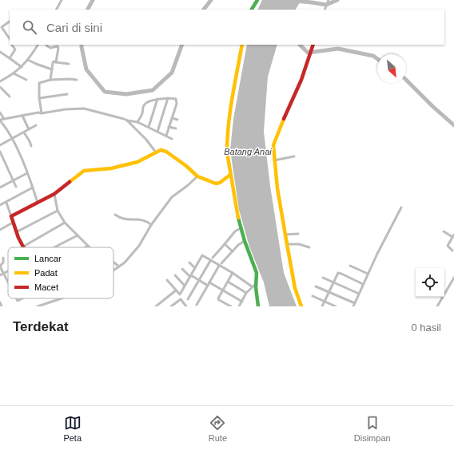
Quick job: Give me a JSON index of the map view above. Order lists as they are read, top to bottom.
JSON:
{
  "water": ["Batang Anai"],
  "legend": ["Lancar", "Padat", "Macet"],
  "north": "bottom right",
  "page": {
    "search": "Cari di sini",
    "heading": ["Terdekat", "0 hasil"],
    "nav": ["Peta", "Rute", "Disimpan"]
  }
}
